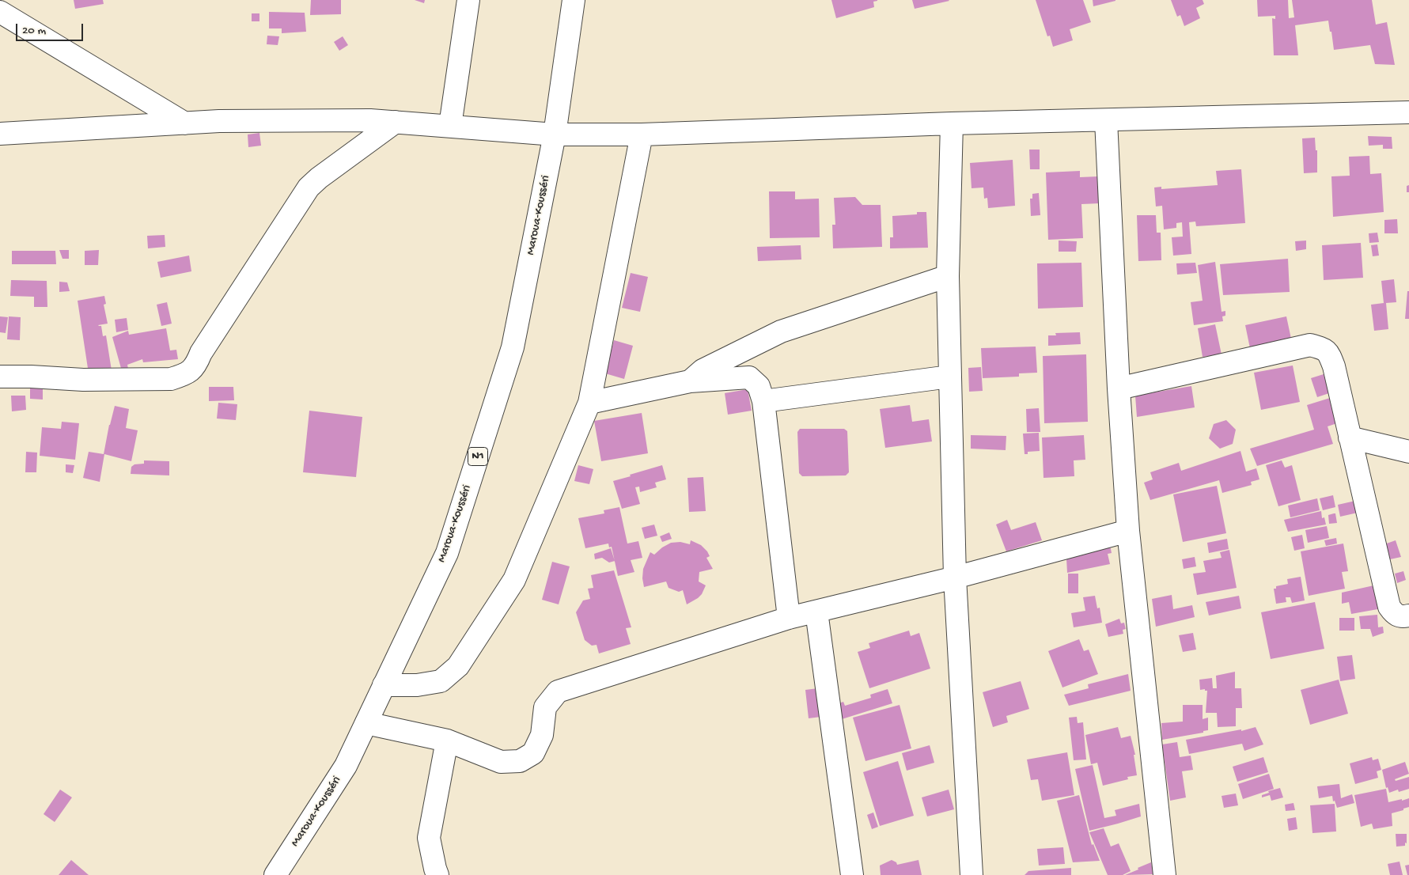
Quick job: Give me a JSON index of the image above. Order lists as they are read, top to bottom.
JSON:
{
  "streets": {
    "main road": ["Maroua-Kousséri", "N1"]
  },
  "scale_bar": "20 m"
}
